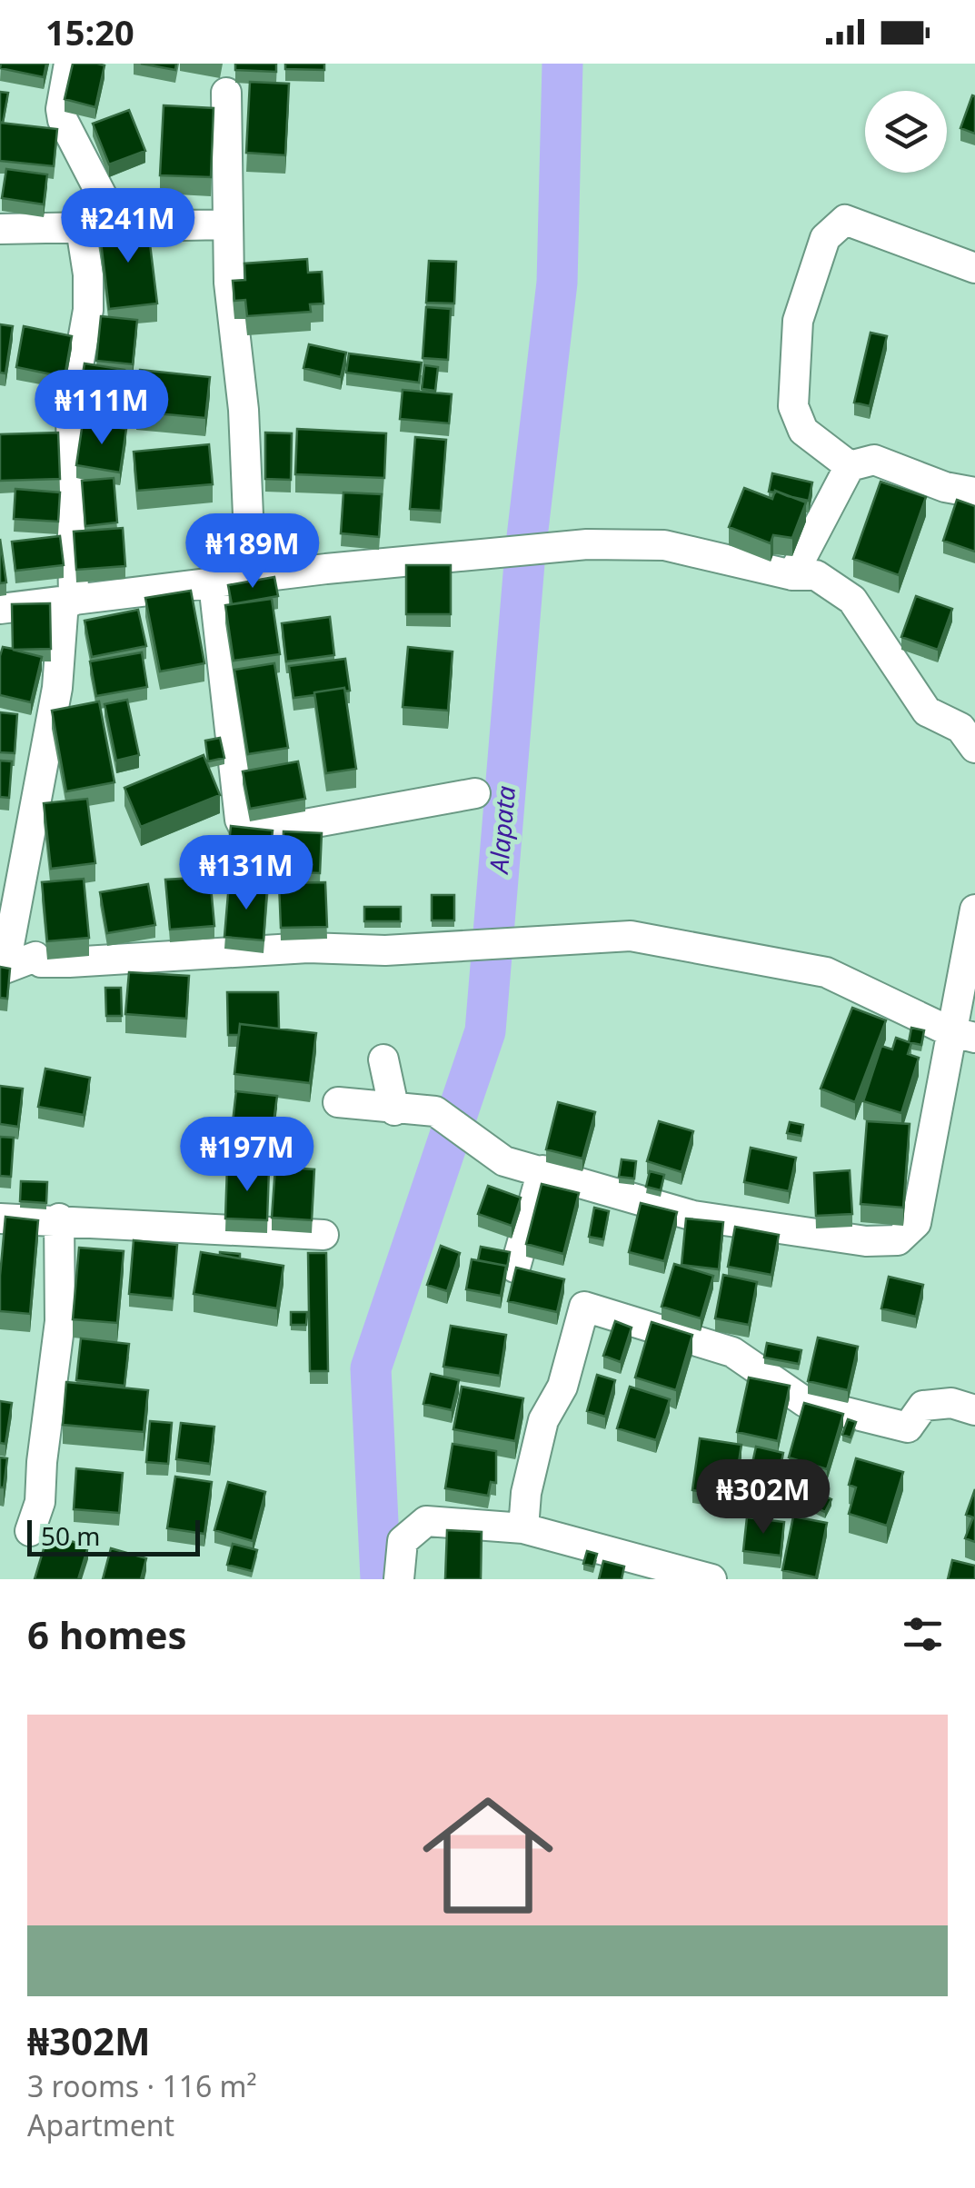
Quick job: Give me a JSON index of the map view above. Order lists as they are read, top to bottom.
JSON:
{
  "water": ["Alapata"],
  "scale_bar": "50 m",
  "page": {
    "status": "15:20",
    "price": [
      "₦241M",
      "₦111M",
      "₦189M",
      "₦131M",
      "₦197M",
      "₦302M"
    ],
    "scale": "50 m",
    "heading": "6 homes",
    "list": [
      {
        "name": "₦302M",
        "note": "3 rooms · 116 m² · Apartment"
      }
    ]
  }
}
